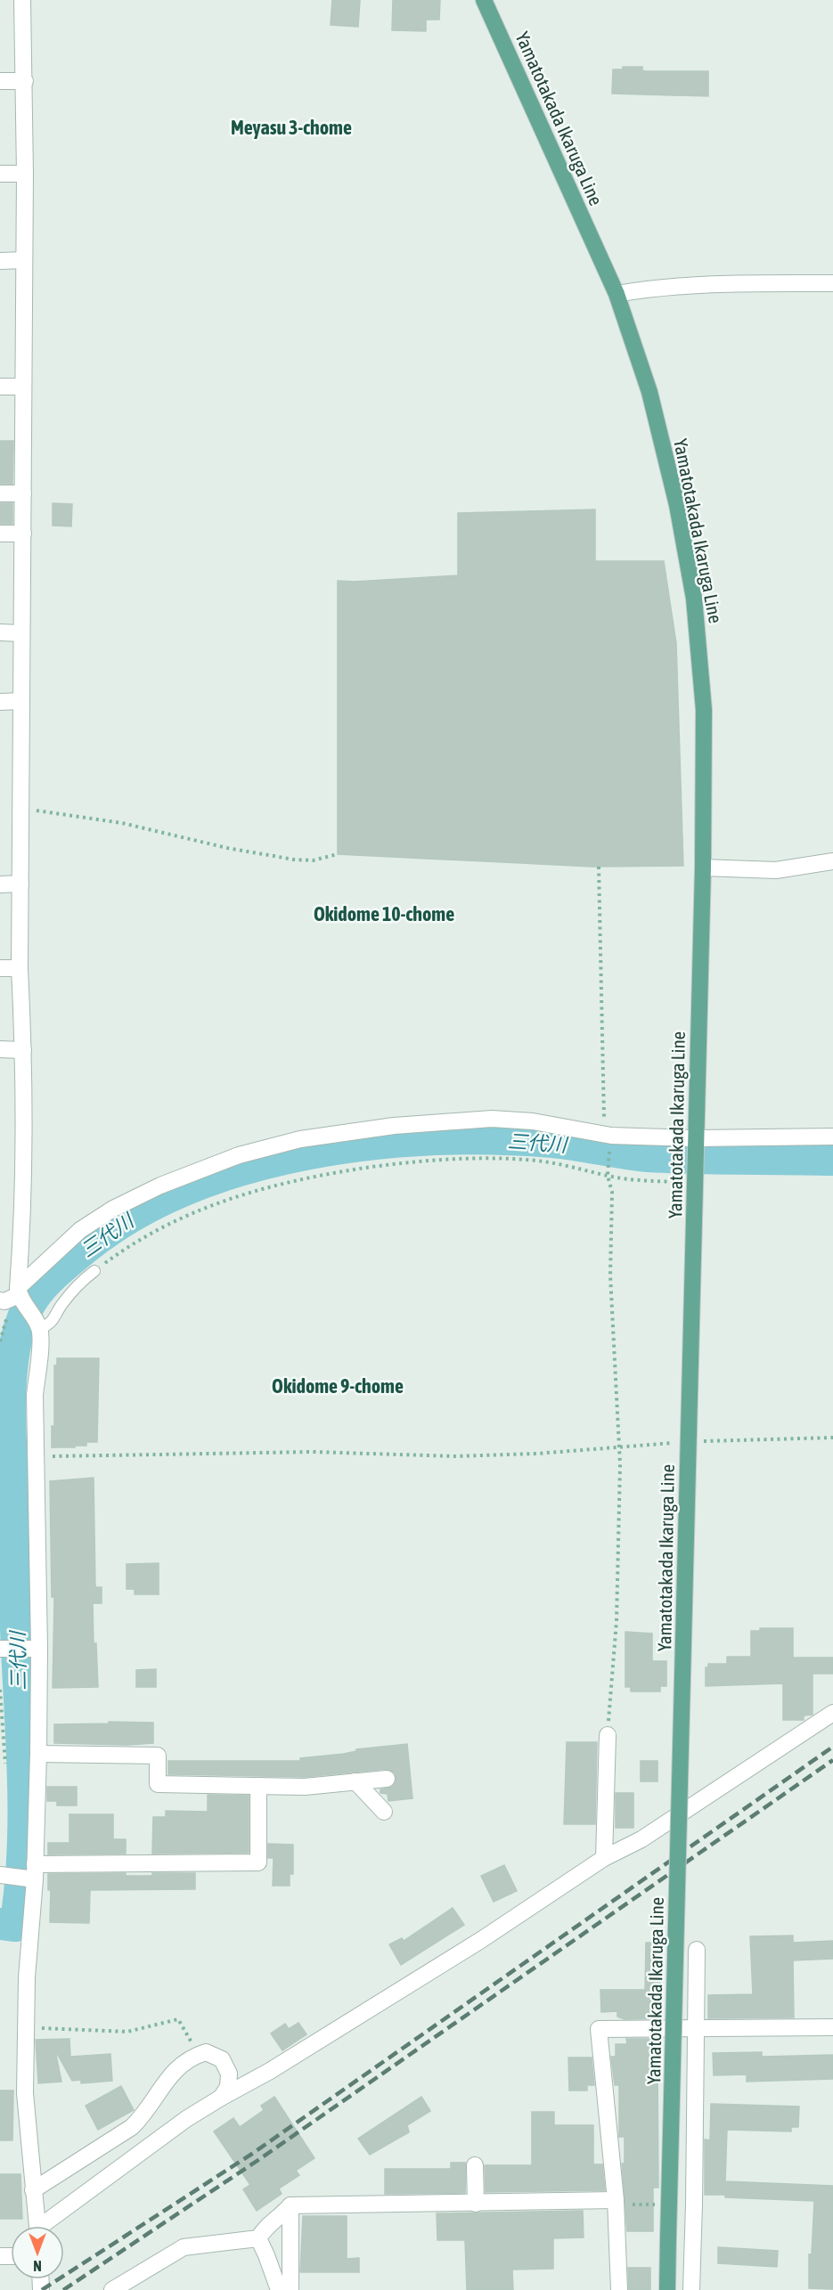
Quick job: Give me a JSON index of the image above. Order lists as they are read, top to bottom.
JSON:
{
  "streets": {
    "main road": ["Yamatotakada Ikaruga Line"]
  },
  "districts": ["Meyasu 3-chome", "Okidome 10-chome", "Okidome 9-chome"],
  "water": ["三代川"],
  "north": "bottom"
}
